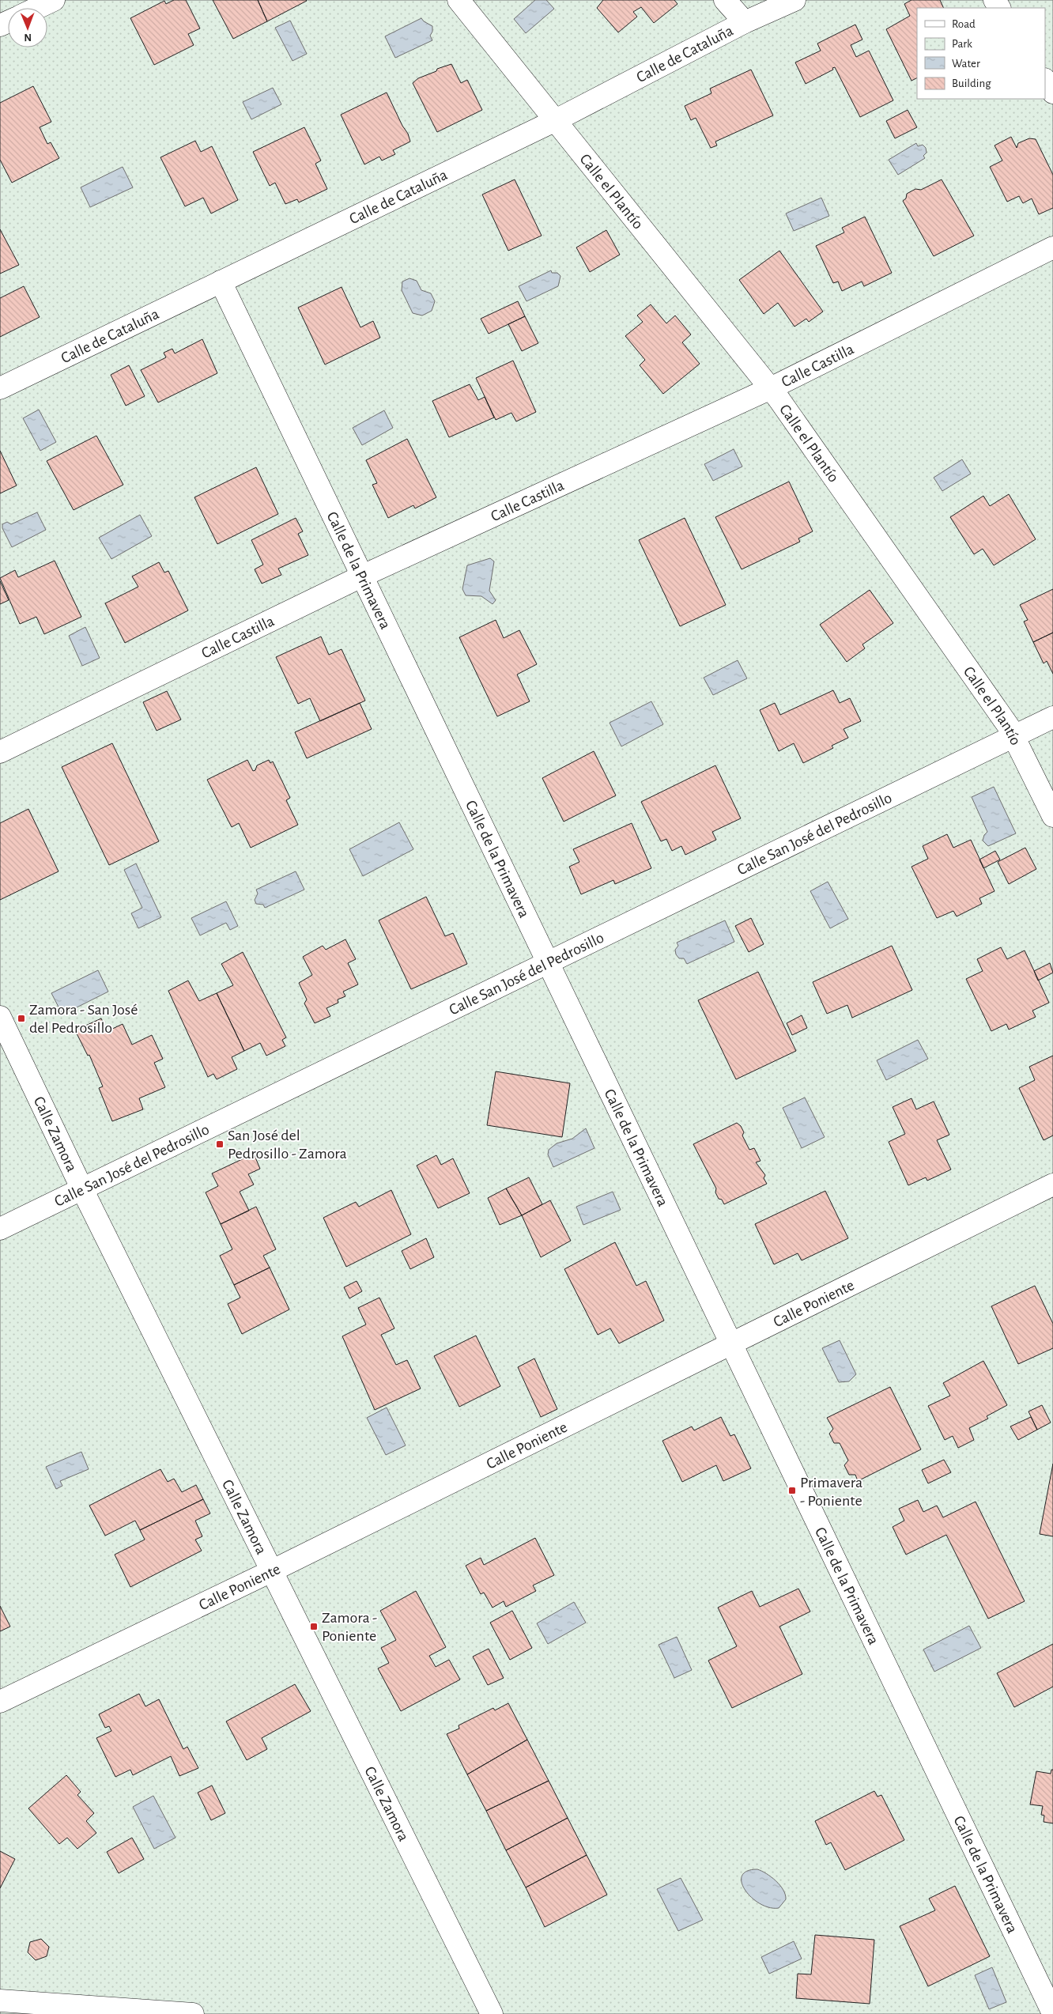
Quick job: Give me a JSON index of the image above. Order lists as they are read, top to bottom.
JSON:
{
  "streets": {
    "street": [
      "Calle de Cataluña",
      "Calle el Plantío",
      "Calle Castilla",
      "Calle de la Primavera",
      "Calle San José del Pedrosillo",
      "Calle Zamora",
      "Calle Poniente"
    ]
  },
  "crossings": [
    ["Calle de Cataluña", "Calle el Plantío"],
    ["Calle de Cataluña", "Calle de la Primavera"],
    ["Calle el Plantío", "Calle Castilla"],
    ["Calle el Plantío", "Calle San José del Pedrosillo"],
    ["Calle Castilla", "Calle de la Primavera"],
    ["Calle de la Primavera", "Calle San José del Pedrosillo"],
    ["Calle de la Primavera", "Calle Poniente"],
    ["Calle San José del Pedrosillo", "Calle Zamora"],
    ["Calle Zamora", "Calle Poniente"]
  ],
  "places": {
    "transit": [
      "Zamora - San José del Pedrosillo",
      "San José del Pedrosillo - Zamora",
      "Primavera - Poniente",
      "Zamora - Poniente"
    ]
  },
  "legend": [
    "Road",
    "Park",
    "Water",
    "Building"
  ],
  "north": "bottom"
}
